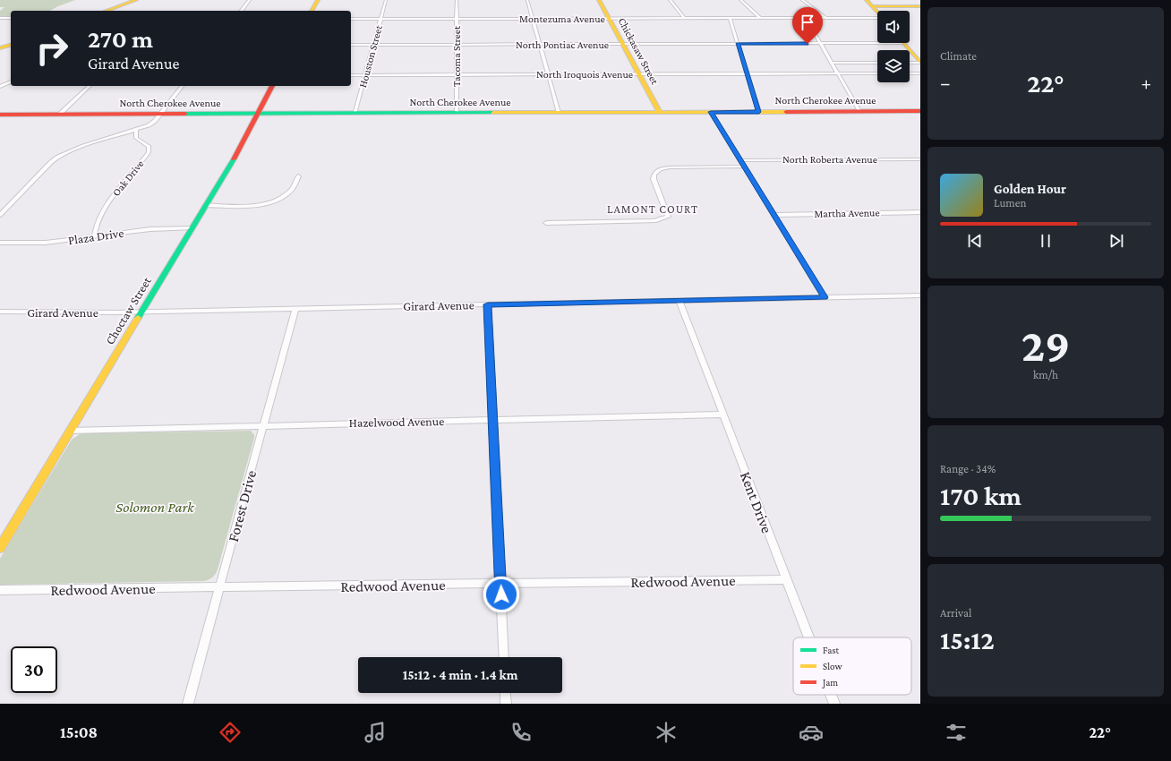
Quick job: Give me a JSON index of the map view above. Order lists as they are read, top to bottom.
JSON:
{
  "streets": {
    "street": [
      "Montezuma Avenue",
      "North Pontiac Avenue",
      "Chickasaw Street",
      "Houston Street",
      "Tacoma Street",
      "North Iroquois Avenue",
      "North Cherokee Avenue",
      "North Roberta Avenue",
      "Oak Drive",
      "Martha Avenue",
      "Plaza Drive",
      "Girard Avenue",
      "Choctaw Street",
      "Hazelwood Avenue",
      "Kent Drive",
      "Forest Drive",
      "Redwood Avenue"
    ]
  },
  "crossings": [
    ["Montezuma Avenue", "Chickasaw Street"],
    ["Montezuma Avenue", "Houston Street"],
    ["Montezuma Avenue", "Tacoma Street"],
    ["North Pontiac Avenue", "Chickasaw Street"],
    ["North Pontiac Avenue", "Houston Street"],
    ["North Pontiac Avenue", "Tacoma Street"],
    ["Chickasaw Street", "North Iroquois Avenue"],
    ["Chickasaw Street", "North Cherokee Avenue"],
    ["Houston Street", "North Iroquois Avenue"],
    ["Houston Street", "North Cherokee Avenue"],
    ["Tacoma Street", "North Iroquois Avenue"],
    ["Tacoma Street", "North Cherokee Avenue"],
    ["North Cherokee Avenue", "Choctaw Street"],
    ["Oak Drive", "Plaza Drive"],
    ["Plaza Drive", "Choctaw Street"],
    ["Girard Avenue", "Choctaw Street"],
    ["Girard Avenue", "Kent Drive"],
    ["Girard Avenue", "Forest Drive"],
    ["Choctaw Street", "Hazelwood Avenue"],
    ["Hazelwood Avenue", "Kent Drive"],
    ["Hazelwood Avenue", "Forest Drive"],
    ["Kent Drive", "Redwood Avenue"],
    ["Forest Drive", "Redwood Avenue"]
  ],
  "districts": ["LAMONT COURT"],
  "parks": ["Solomon Park"],
  "legend": ["Fast", "Slow", "Jam"],
  "page": {
    "tile": [
      "Climate",
      ["29", "km/h"],
      ["Range · 34%", "170 km"],
      ["Arrival", "15:12"]
    ],
    "turn": ["270 m", "Girard Avenue"],
    "heat": ["−", "22°", "+"],
    "song": ["Golden Hour", "Lumen"],
    "limit": "30",
    "trip": "15:12 · 4 min · 1.4 km",
    "tabs": ["15:08", "22°"]
  }
}
